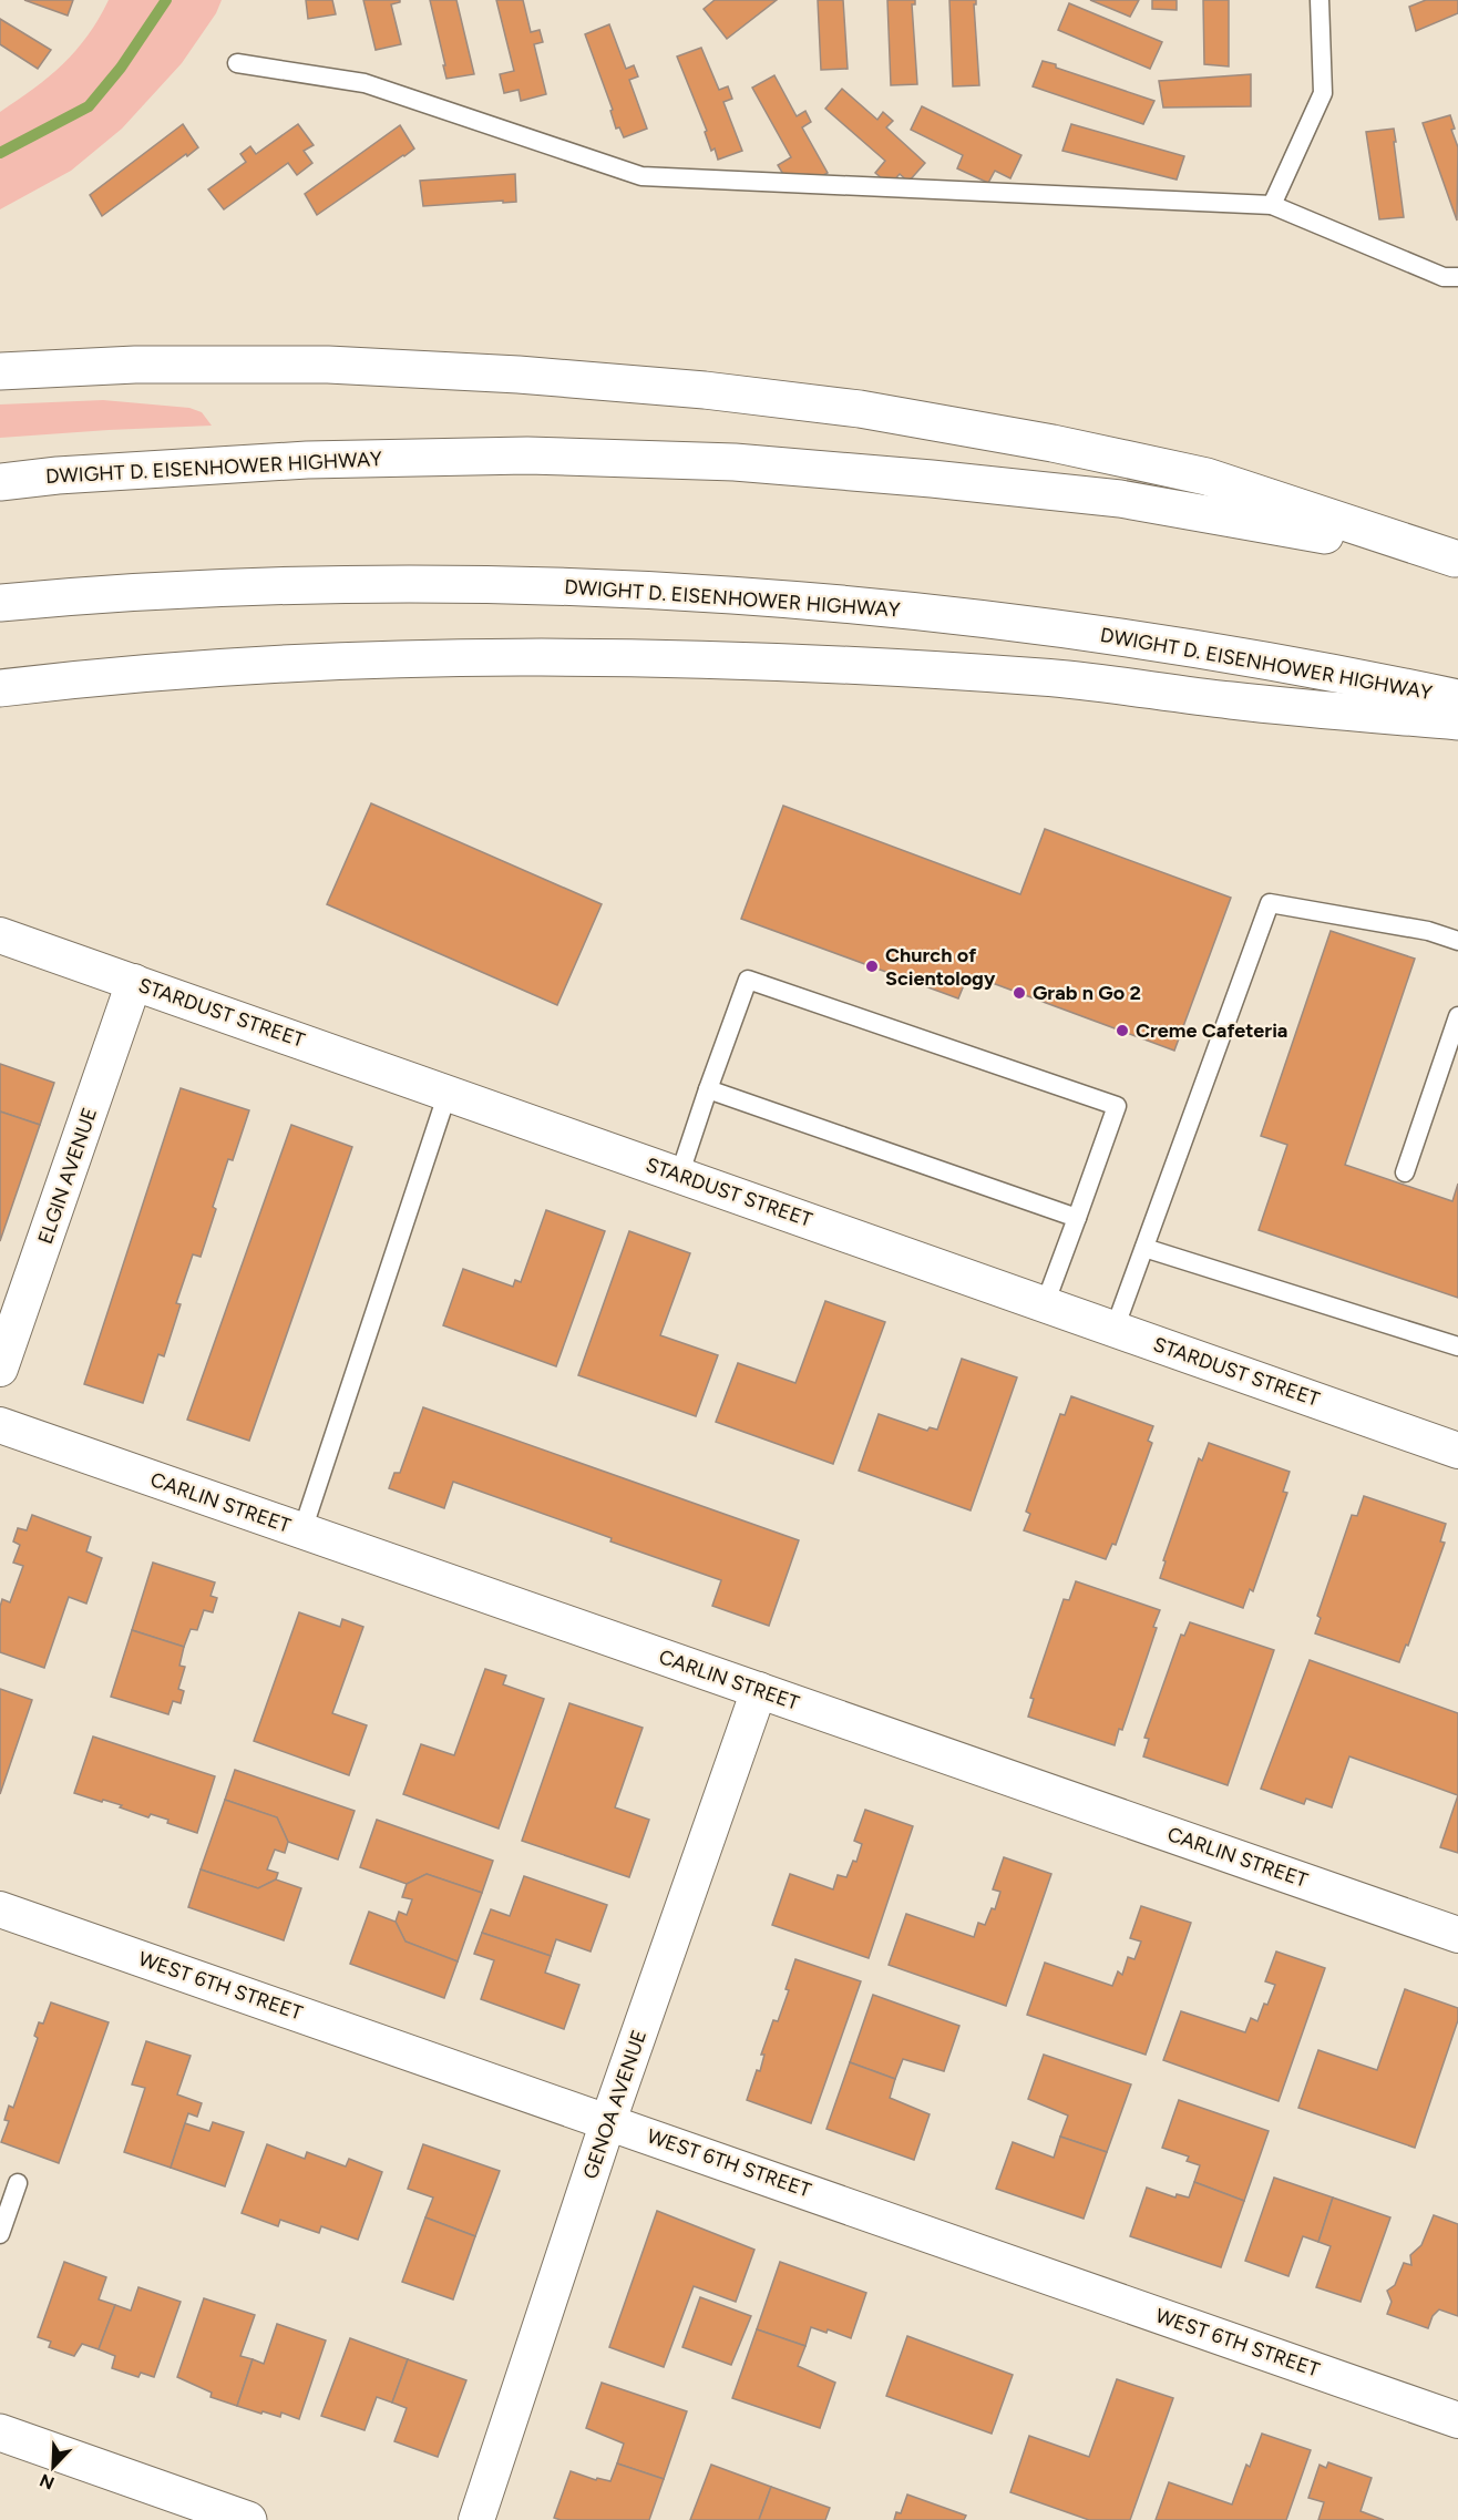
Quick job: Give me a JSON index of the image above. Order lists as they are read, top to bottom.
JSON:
{
  "streets": {
    "main road": ["DWIGHT D. EISENHOWER HIGHWAY"],
    "street": [
      "STARDUST STREET",
      "ELGIN AVENUE",
      "CARLIN STREET",
      "WEST 6TH STREET",
      "GENOA AVENUE"
    ]
  },
  "crossings": [
    ["STARDUST STREET", "ELGIN AVENUE"],
    ["CARLIN STREET", "GENOA AVENUE"],
    ["WEST 6TH STREET", "GENOA AVENUE"]
  ],
  "places": ["Church of Scientology", "Grab n Go 2", "Creme Cafeteria"],
  "north": "bottom left"
}
